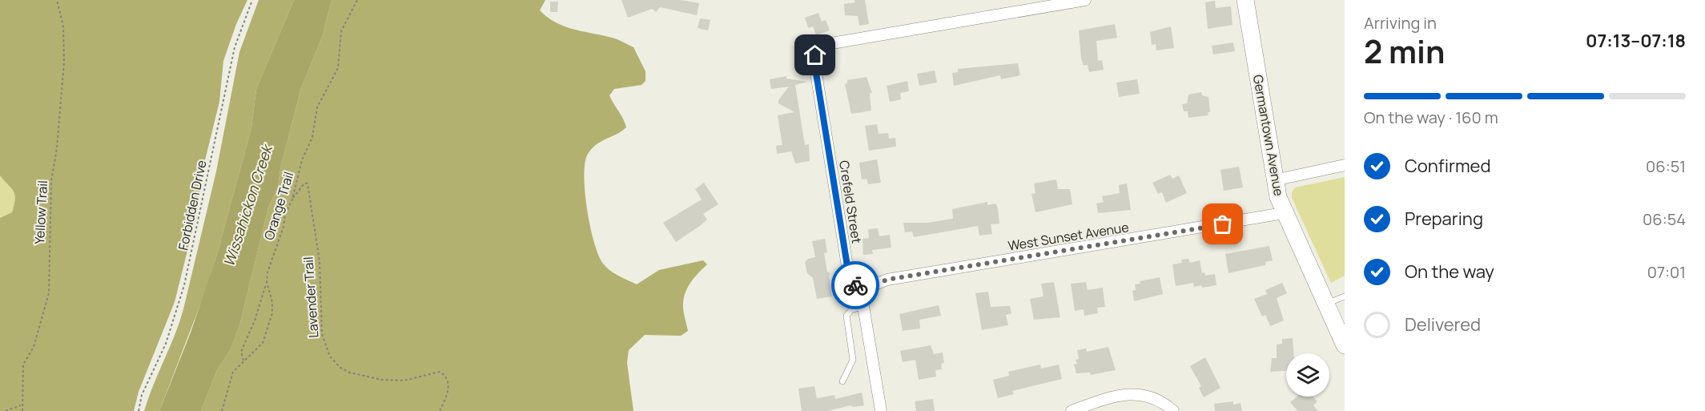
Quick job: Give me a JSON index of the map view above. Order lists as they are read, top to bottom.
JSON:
{
  "streets": {
    "main road": ["Germantown Avenue"],
    "street": ["Crefeld Street", "West Sunset Avenue"],
    "path": [
      "Forbidden Drive",
      "Orange Trail",
      "Yellow Trail",
      "Lavender Trail"
    ]
  },
  "crossings": [
    ["Germantown Avenue", "West Sunset Avenue"],
    ["Crefeld Street", "West Sunset Avenue"],
    ["Orange Trail", "Lavender Trail"]
  ],
  "water": ["Wissahickon Creek"],
  "page": {
    "heading": ["2 min", "Arriving in", "07:13–07:18"],
    "bar": "On the way · 160 m",
    "list": [
      ["Confirmed", "06:51"],
      ["Preparing", "06:54"],
      ["On the way", "07:01"],
      "Delivered"
    ]
  }
}
